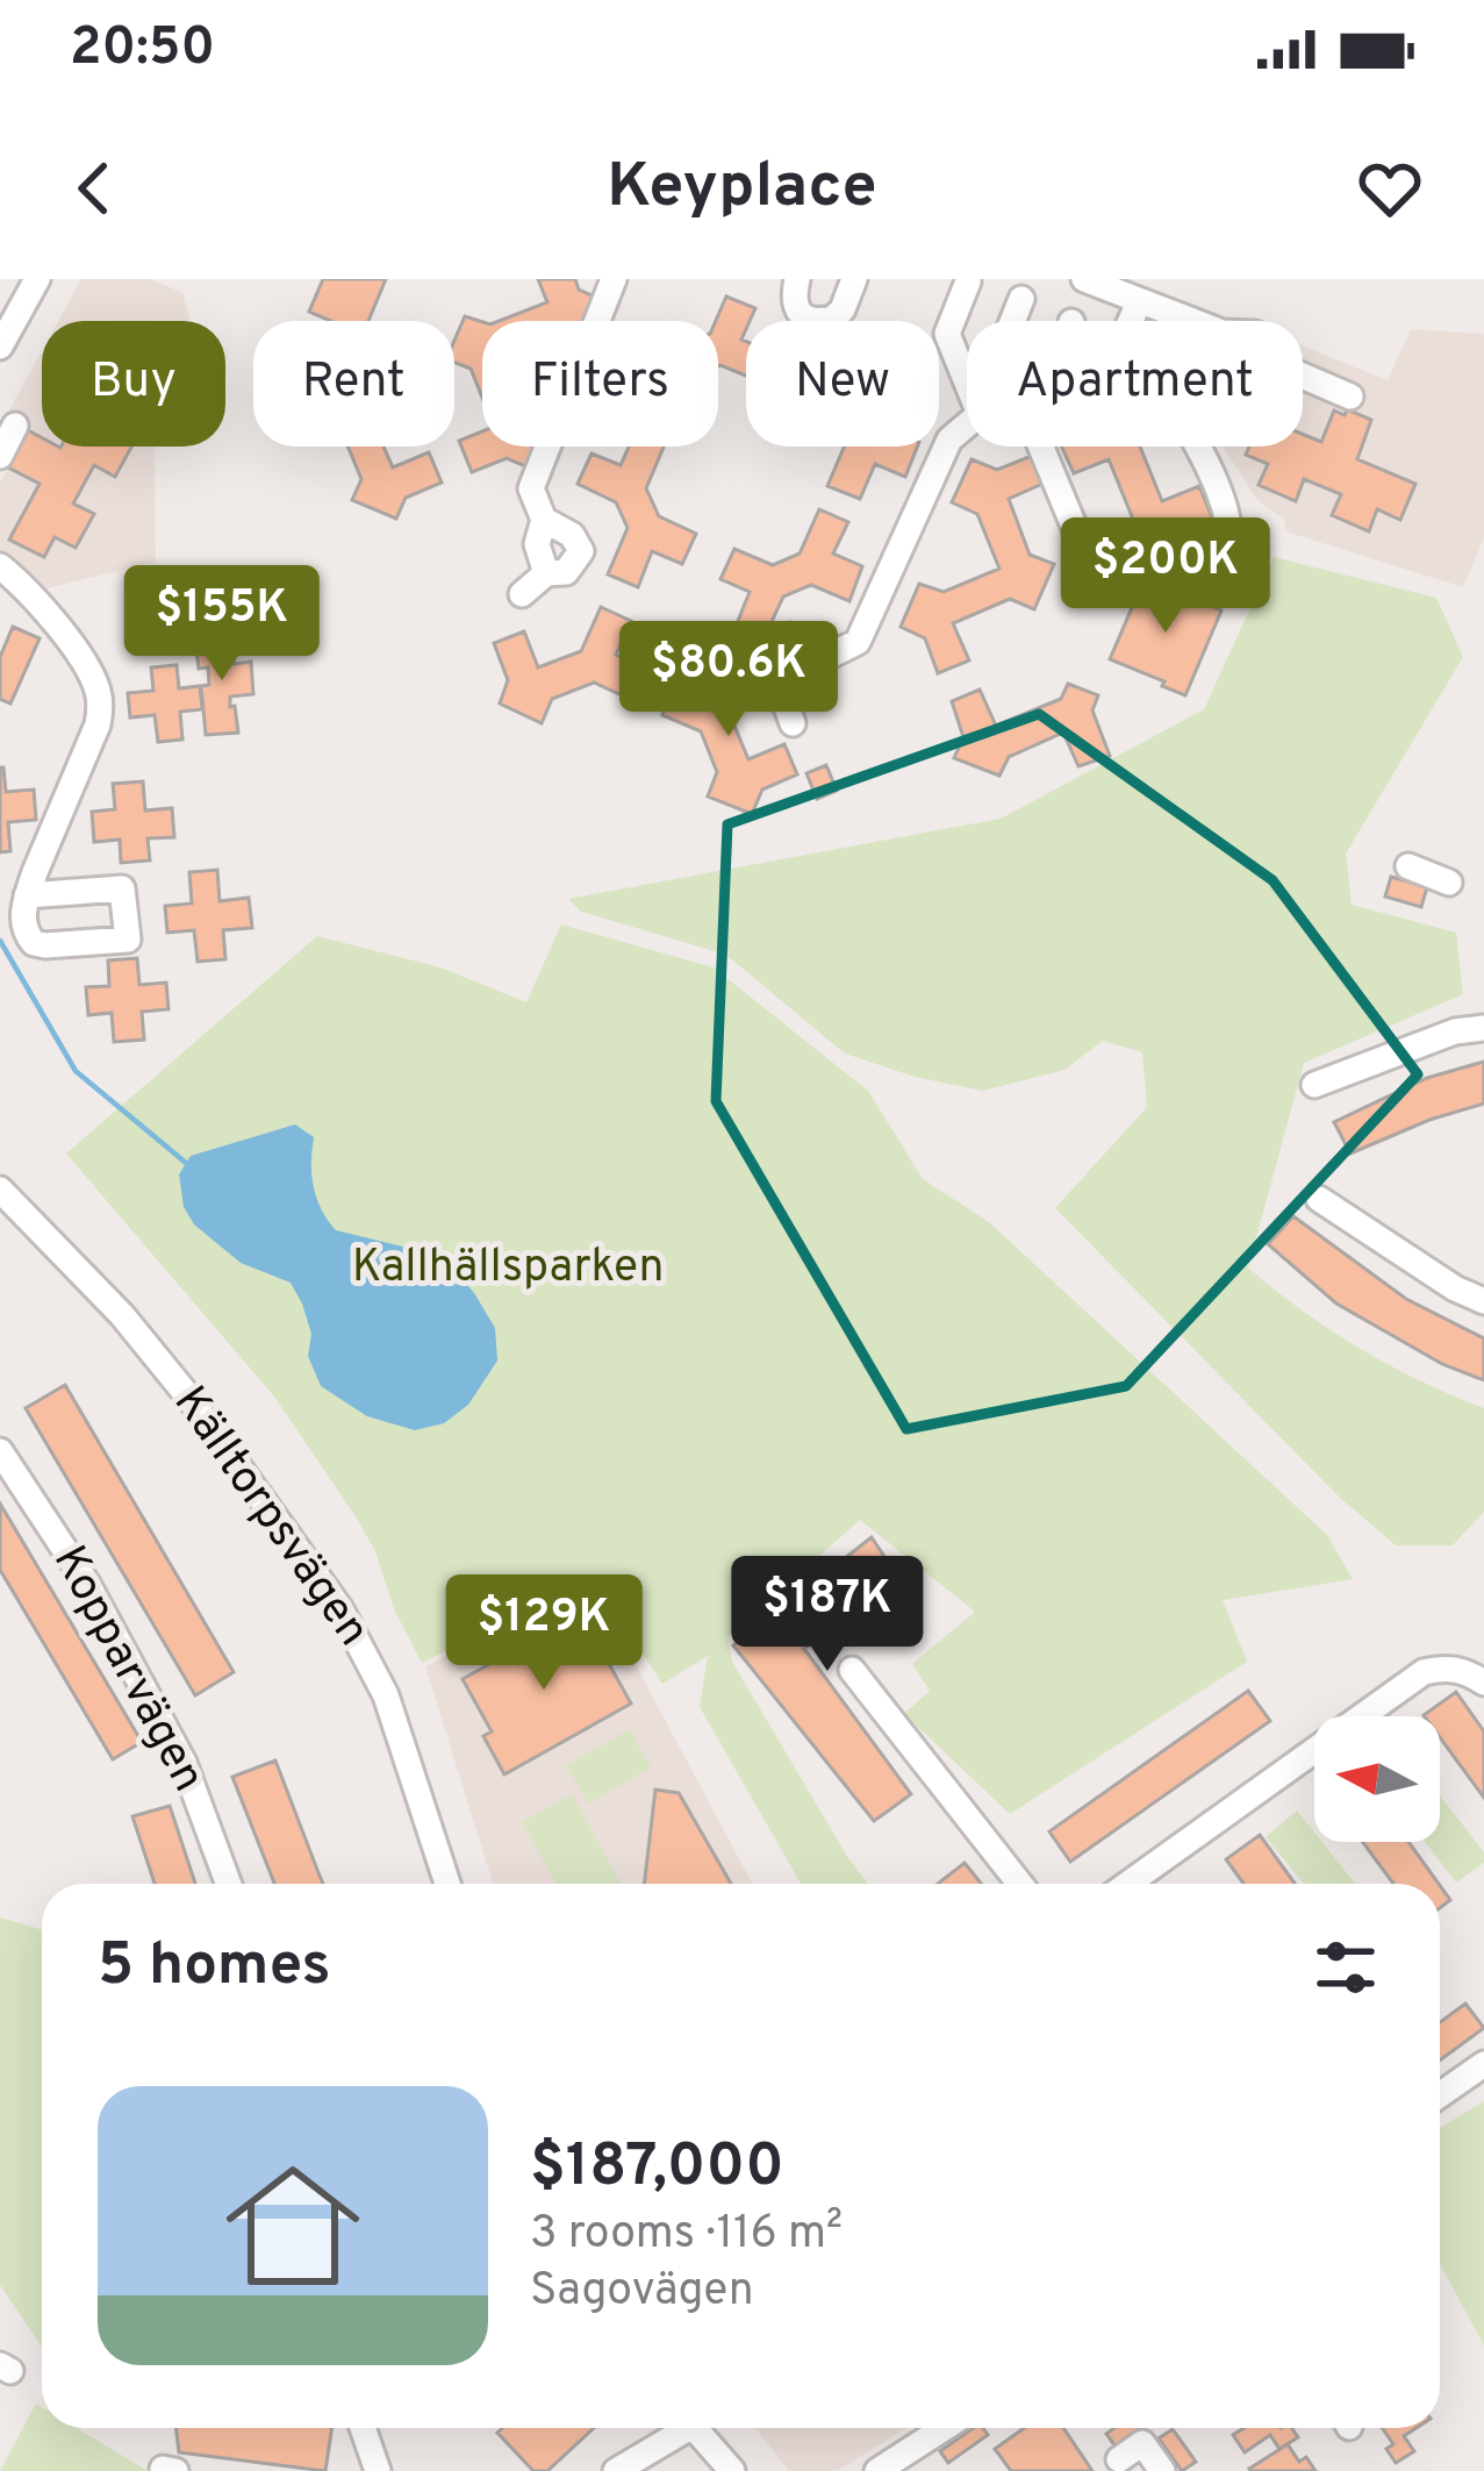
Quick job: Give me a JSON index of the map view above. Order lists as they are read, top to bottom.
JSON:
{
  "streets": {
    "street": ["Källtorpsvägen", "Kopparvägen"]
  },
  "parks": ["Kallhällsparken"],
  "north": "left",
  "page": {
    "status": "20:50",
    "header": "Keyplace",
    "chip": [
      "Buy",
      "Rent",
      "Filters",
      "New",
      "Apartment"
    ],
    "price": [
      "$200K",
      "$155K",
      "$80.6K",
      "$187K",
      "$129K"
    ],
    "heading": "5 homes",
    "list": [
      {
        "name": "$187,000",
        "note": "3 rooms · 116 m² · Sagovägen"
      }
    ]
  }
}
